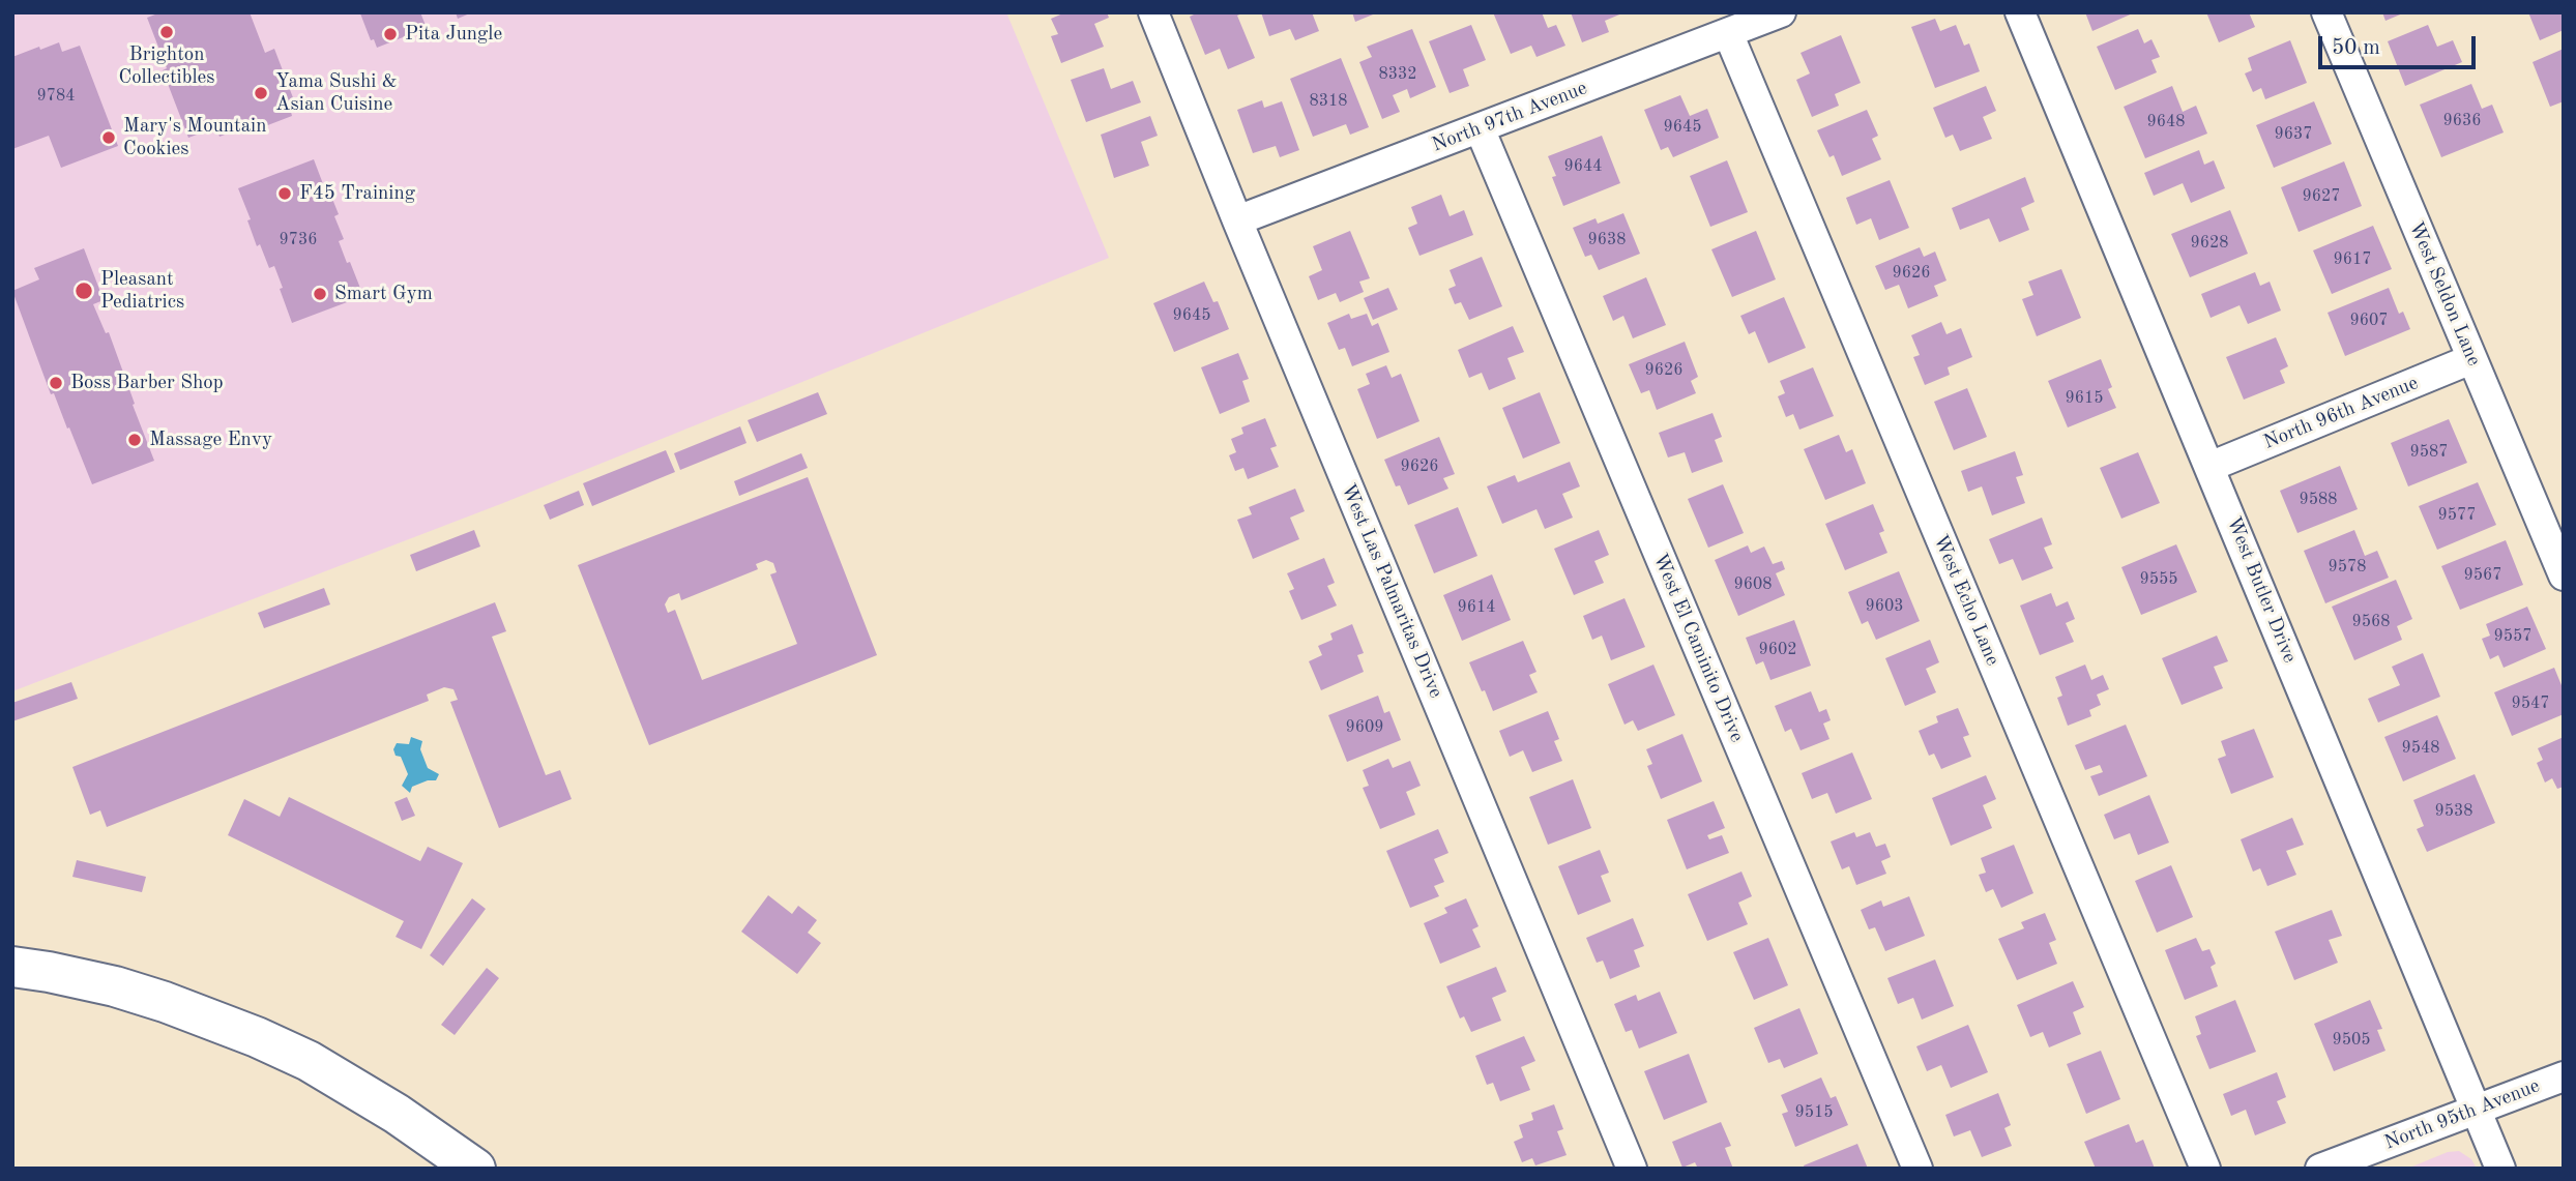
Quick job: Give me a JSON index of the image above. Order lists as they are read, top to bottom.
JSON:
{
  "streets": {
    "street": [
      "North 97th Avenue",
      "West Seldon Lane",
      "North 96th Avenue",
      "West Butler Drive",
      "West Las Palmaritas Drive",
      "West Echo Lane",
      "West El Caminito Drive",
      "North 95th Avenue"
    ]
  },
  "crossings": [
    ["North 97th Avenue", "West Las Palmaritas Drive"],
    ["North 97th Avenue", "West Echo Lane"],
    ["North 97th Avenue", "West El Caminito Drive"],
    ["West Seldon Lane", "North 96th Avenue"],
    ["North 96th Avenue", "West Butler Drive"],
    ["West Butler Drive", "North 95th Avenue"]
  ],
  "places": [
    "Brighton Collectibles",
    "Pita Jungle",
    "Yama Sushi & Asian Cuisine",
    "Mary's Mountain Cookies",
    "F45 Training",
    "Pleasant Pediatrics",
    "Smart Gym",
    "Boss Barber Shop",
    "Massage Envy"
  ],
  "house_numbers": [
    "8332",
    "9784",
    "8318",
    "9636",
    "9648",
    "9645",
    "9637",
    "9644",
    "9627",
    "9736",
    "9638",
    "9628",
    "9617",
    "9626",
    "9645",
    "9607",
    "9626",
    "9615",
    "9587",
    "9626",
    "9588",
    "9577",
    "9578",
    "9567",
    "9555",
    "9608",
    "9603",
    "9614",
    "9568",
    "9557",
    "9602",
    "9547",
    "9609",
    "9548",
    "9538",
    "9505",
    "9515"
  ],
  "scale_bar": "50 m"
}
